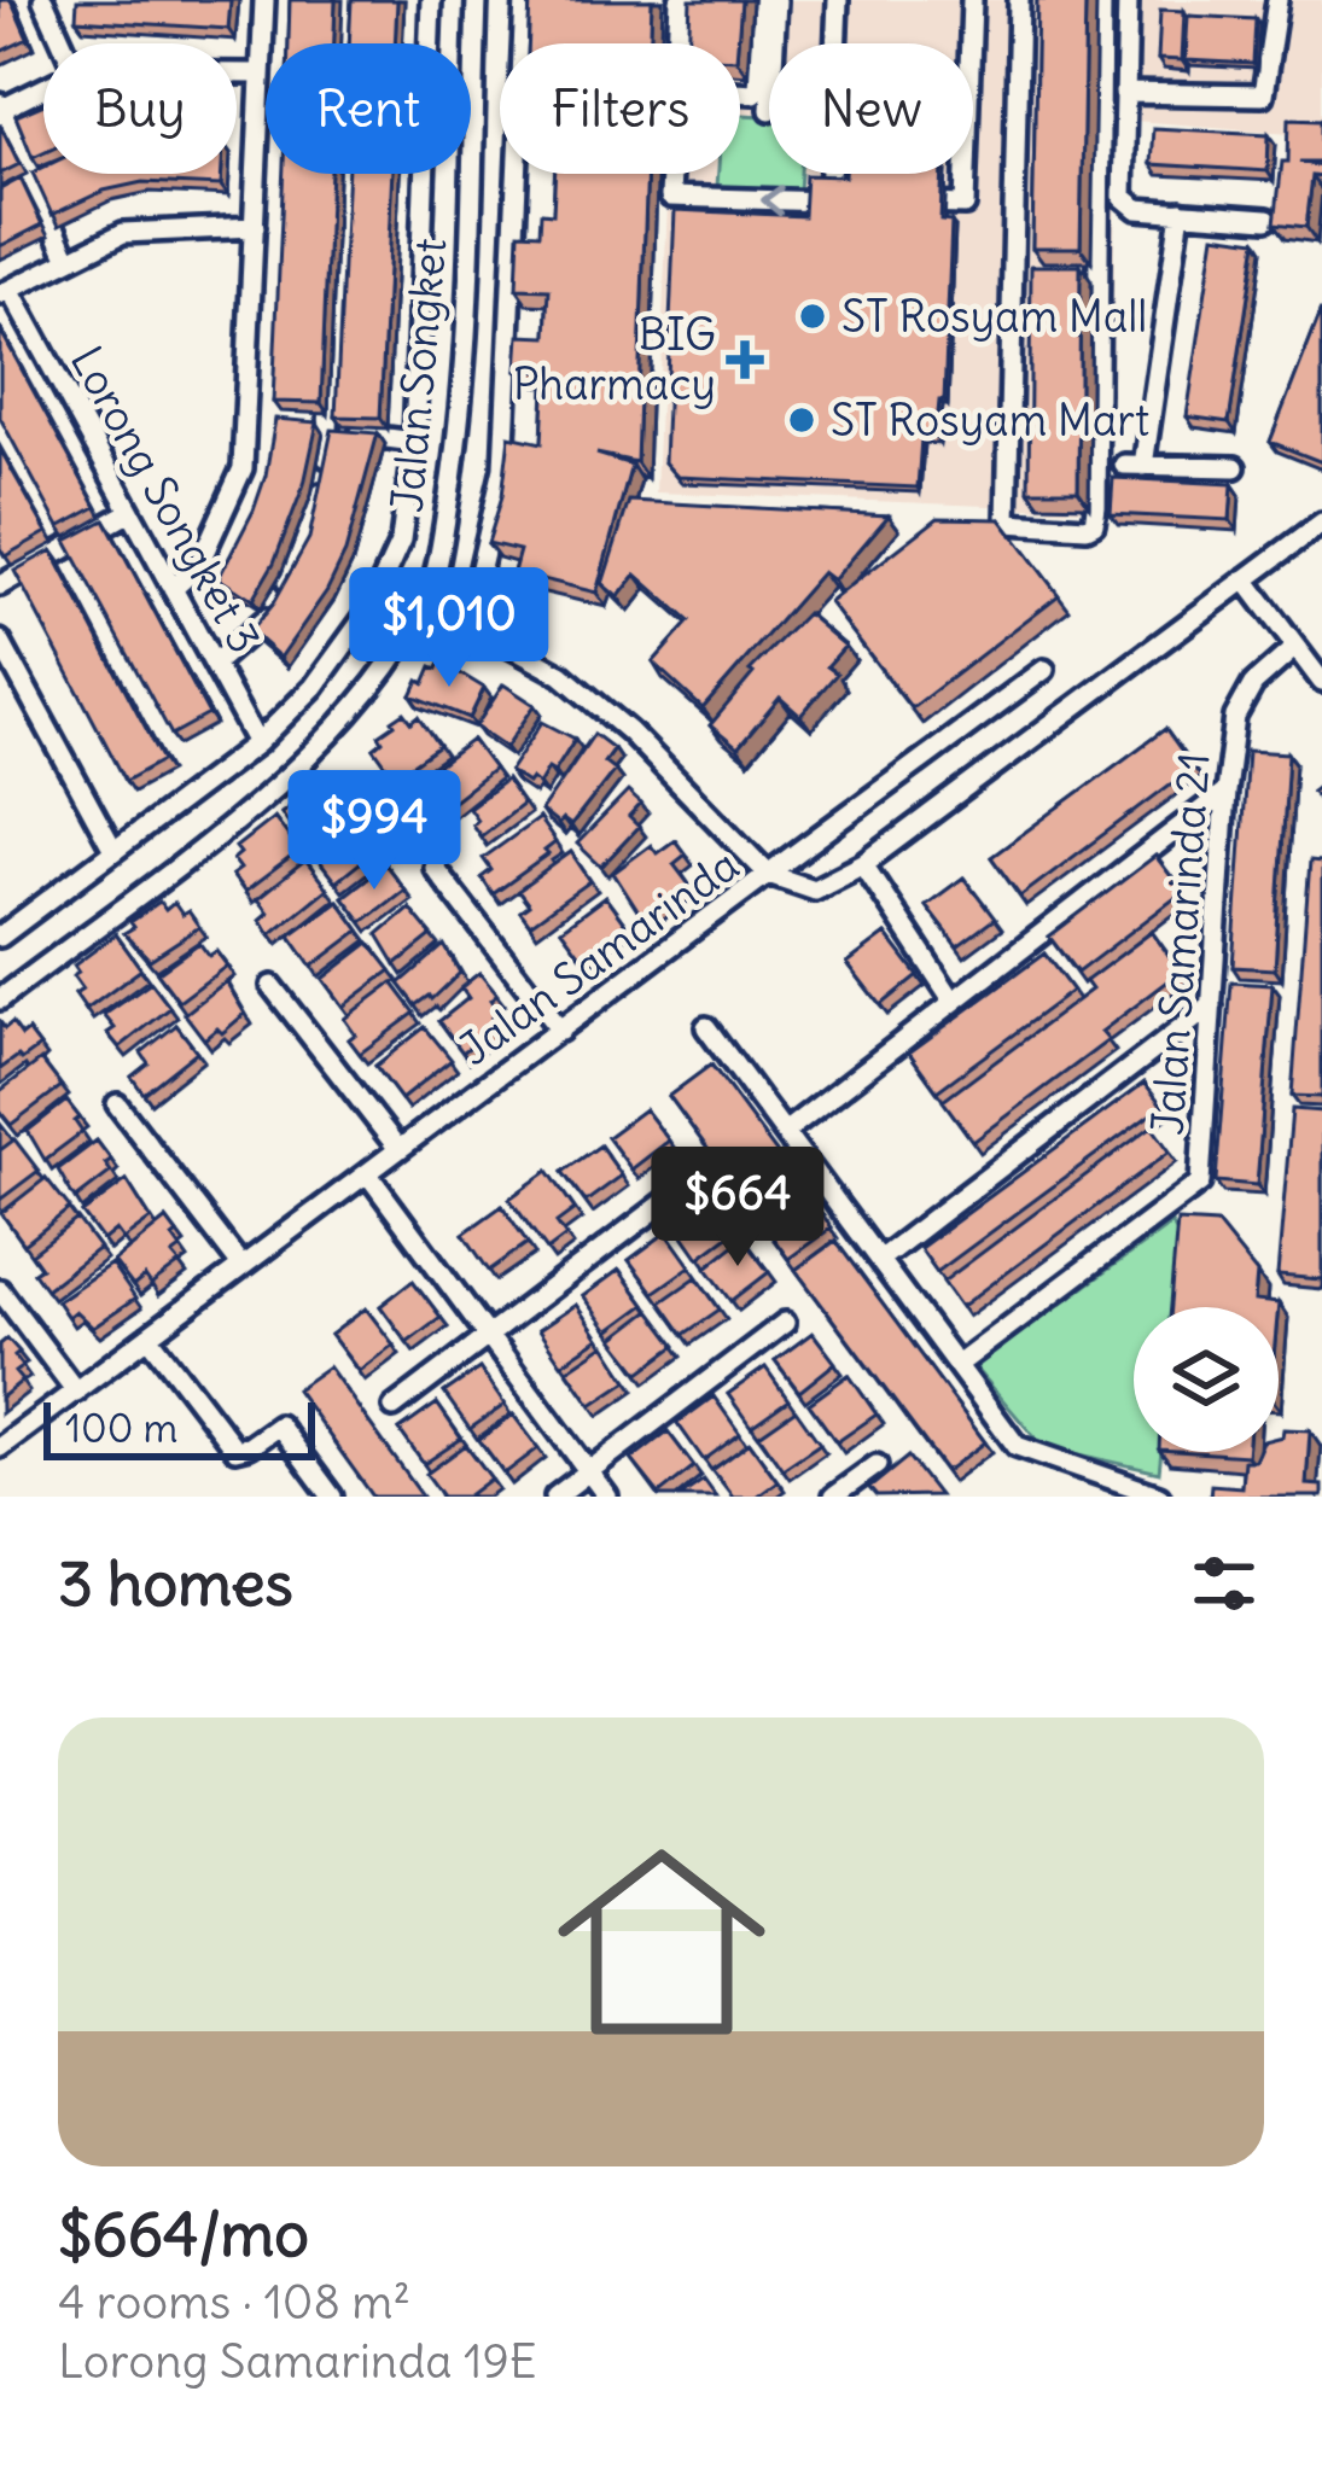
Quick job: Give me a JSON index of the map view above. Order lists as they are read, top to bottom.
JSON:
{
  "streets": {
    "street": [
      "Jalan Songket",
      "Lorong Songket 3",
      "Jalan Samarinda 21",
      "Jalan Samarinda"
    ]
  },
  "crossings": [
    ["Jalan Songket", "Lorong Songket 3"]
  ],
  "places": {
    "other": ["ST Rosyam Mall", "ST Rosyam Mart"],
    "health": ["BIG Pharmacy"]
  },
  "scale_bar": "100 m",
  "page": {
    "chip": [
      "Buy",
      "Rent",
      "Filters",
      "New"
    ],
    "price": ["$1,010", "$994", "$664"],
    "scale": "100 m",
    "heading": "3 homes",
    "list": [
      {
        "name": "$664/mo",
        "note": "4 rooms · 108 m² · Lorong Samarinda 19E"
      }
    ]
  }
}
